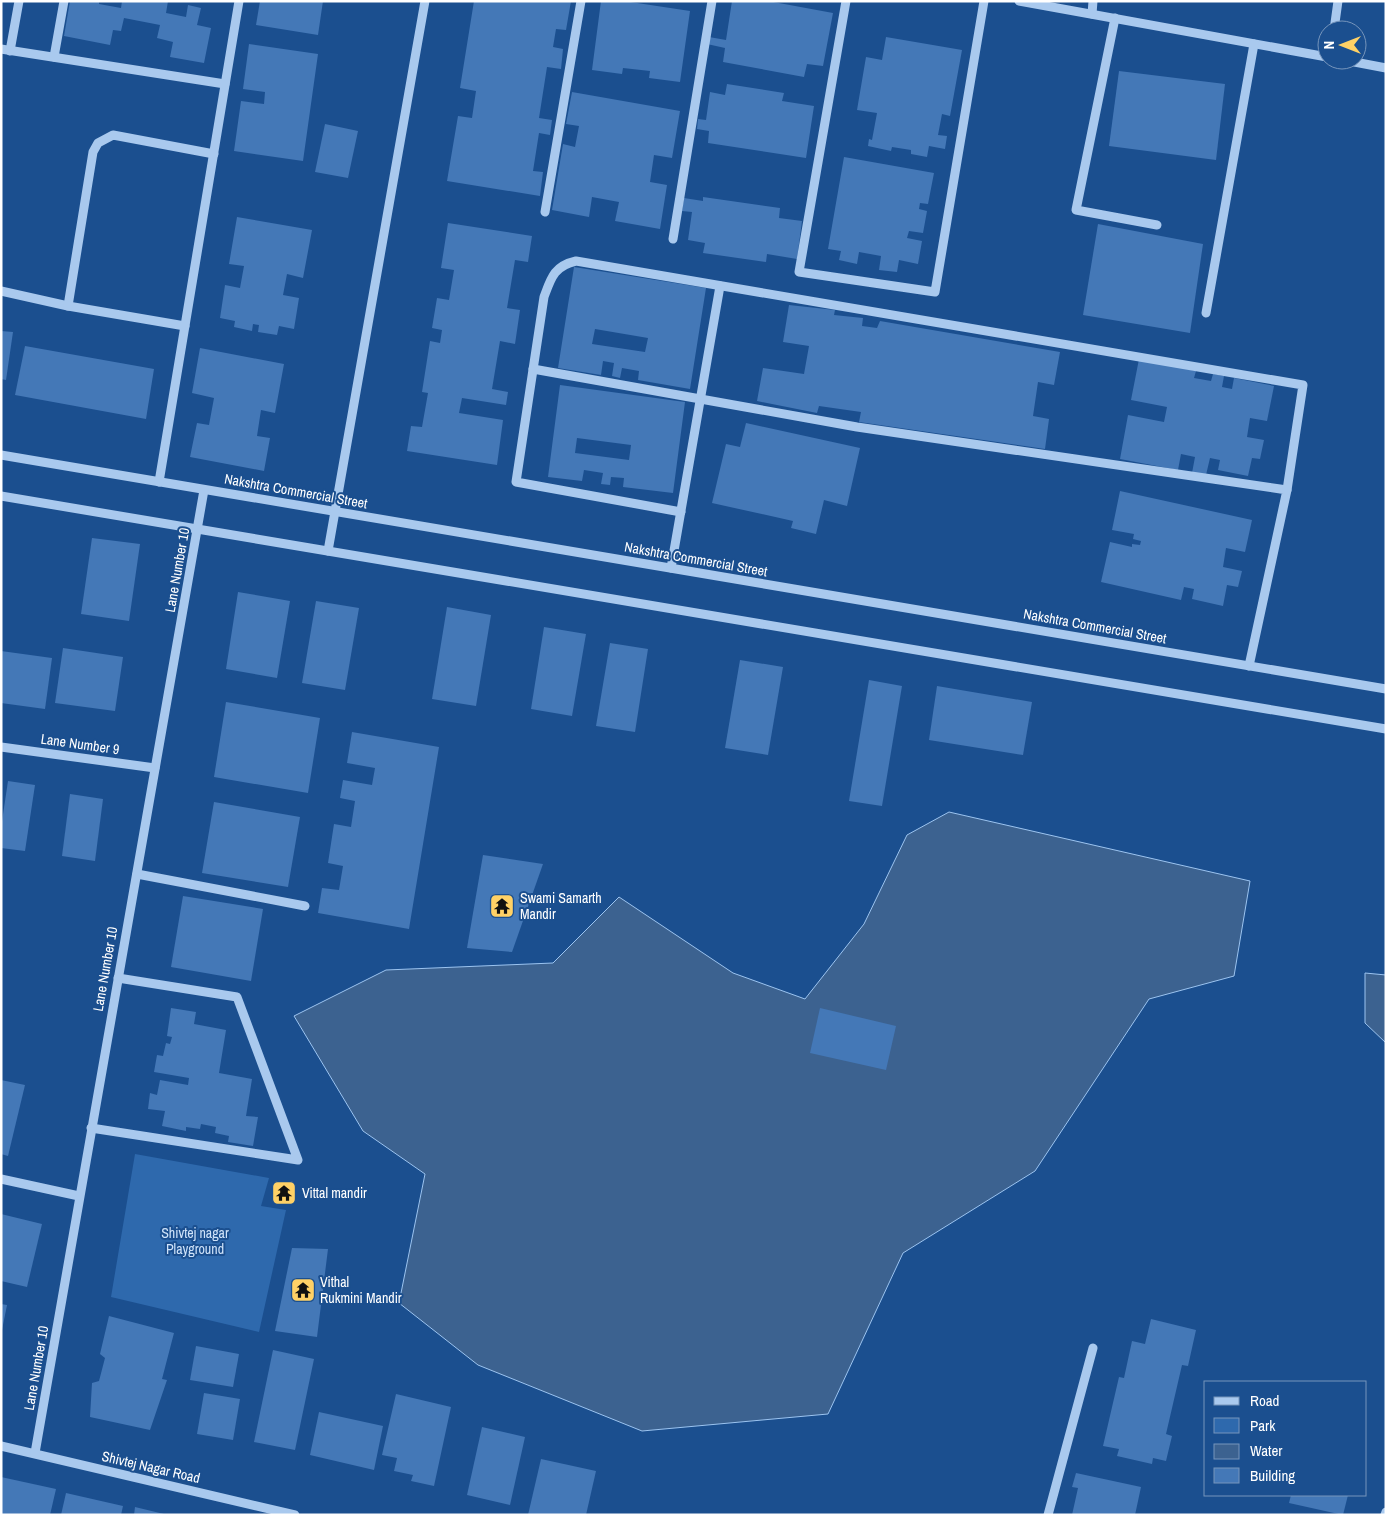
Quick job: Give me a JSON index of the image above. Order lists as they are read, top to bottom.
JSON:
{
  "streets": {
    "street": [
      "Nakshtra Commercial Street",
      "Lane Number 10",
      "Lane Number 9",
      "Shivtej Nagar Road"
    ]
  },
  "crossings": [
    ["Nakshtra Commercial Street", "Lane Number 10"],
    ["Lane Number 10", "Lane Number 9"],
    ["Lane Number 10", "Shivtej Nagar Road"]
  ],
  "parks": ["Shivtej nagar Playground"],
  "places": {
    "temple": ["Swami Samarth Mandir", "Vittal mandir", "Vithal Rukmini Mandir"]
  },
  "legend": [
    "Road",
    "Park",
    "Water",
    "Building"
  ],
  "north": "left"
}
